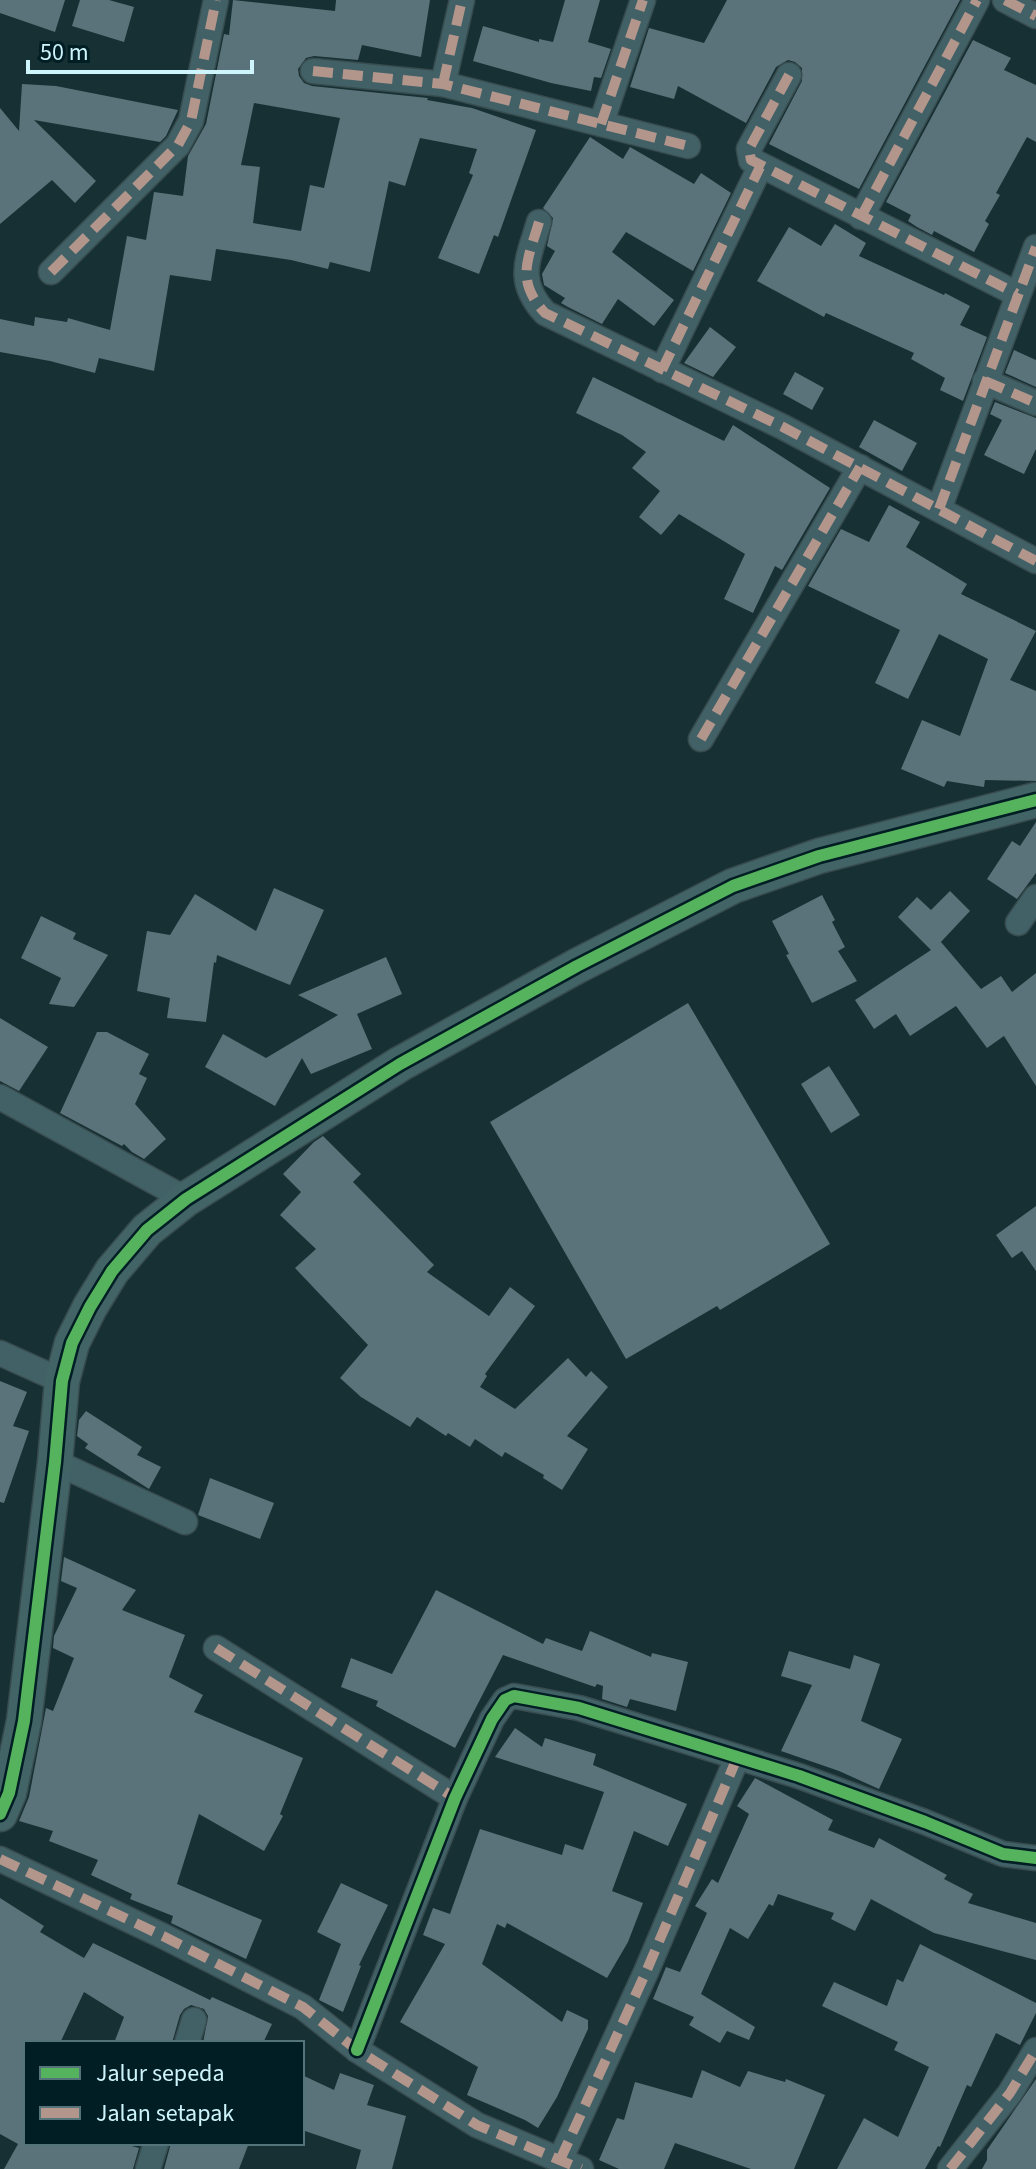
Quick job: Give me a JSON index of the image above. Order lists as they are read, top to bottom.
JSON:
{
  "legend": ["Jalur sepeda", "Jalan setapak"],
  "scale_bar": "50 m"
}
